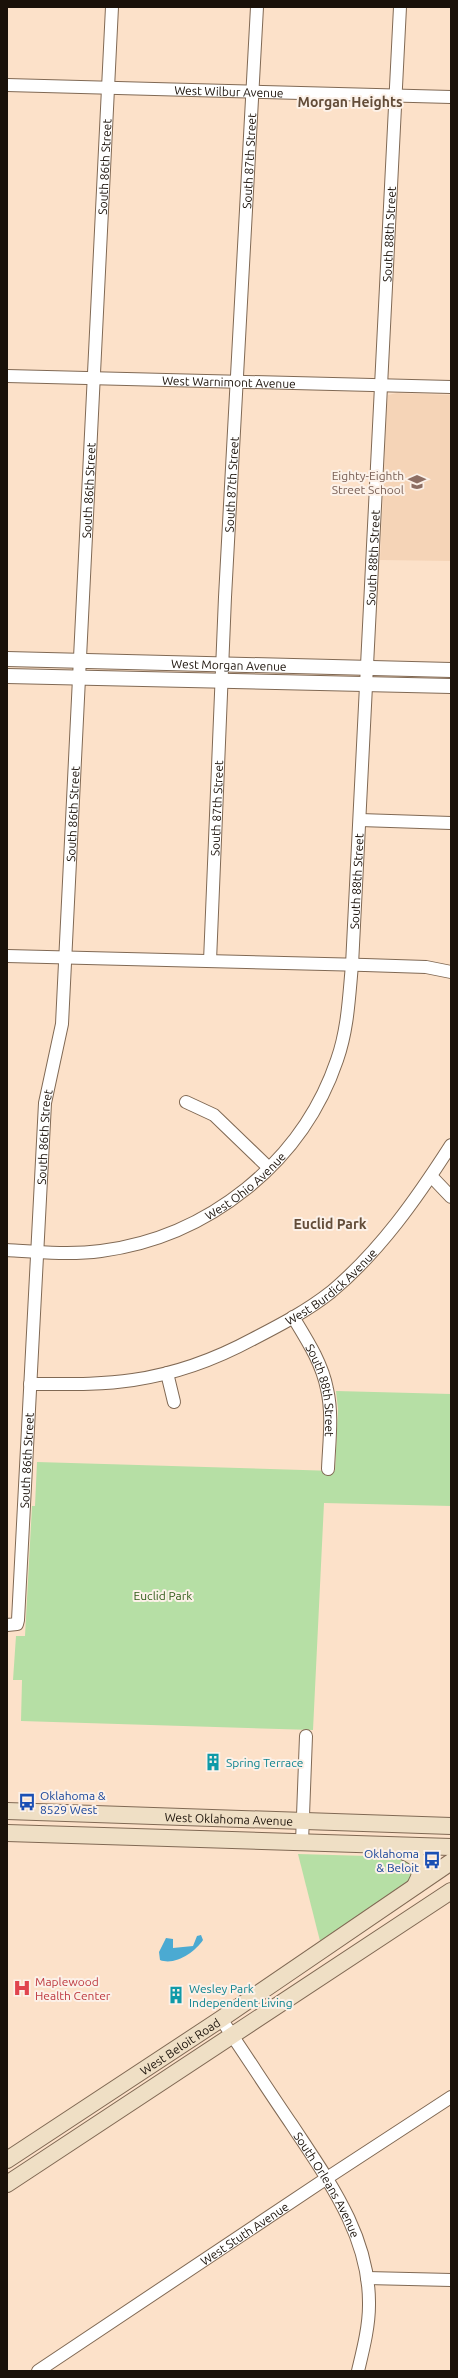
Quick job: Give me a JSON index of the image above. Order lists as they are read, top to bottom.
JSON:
{
  "streets": {
    "main road": ["West Oklahoma Avenue", "West Beloit Road"],
    "street": [
      "West Wilbur Avenue",
      "South 87th Street",
      "South 86th Street",
      "South 88th Street",
      "West Warnimont Avenue",
      "West Morgan Avenue",
      "West Ohio Avenue",
      "West Burdick Avenue",
      "South Orleans Avenue",
      "West Stuth Avenue"
    ]
  },
  "crossings": [
    ["West Wilbur Avenue", "South 87th Street"],
    ["West Wilbur Avenue", "South 86th Street"],
    ["West Wilbur Avenue", "South 88th Street"],
    ["South 87th Street", "West Warnimont Avenue"],
    ["South 87th Street", "West Morgan Avenue"],
    ["South 86th Street", "West Warnimont Avenue"],
    ["South 86th Street", "West Morgan Avenue"],
    ["South 86th Street", "West Ohio Avenue"],
    ["South 86th Street", "West Burdick Avenue"],
    ["South 88th Street", "West Warnimont Avenue"],
    ["South 88th Street", "West Morgan Avenue"],
    ["South 88th Street", "West Ohio Avenue"],
    ["South 88th Street", "West Burdick Avenue"],
    ["West Beloit Road", "South Orleans Avenue"],
    ["South Orleans Avenue", "West Stuth Avenue"]
  ],
  "districts": ["Morgan Heights", "Euclid Park"],
  "parks": ["Euclid Park"],
  "places": {
    "school or university": ["Eighty-Eighth Street School"],
    "building": ["Spring Terrace", "Wesley Park Independent Living"],
    "bus stop": ["Oklahoma & 8529 West", "Oklahoma & Beloit"],
    "hospital": ["Maplewood Health Center"]
  }
}
